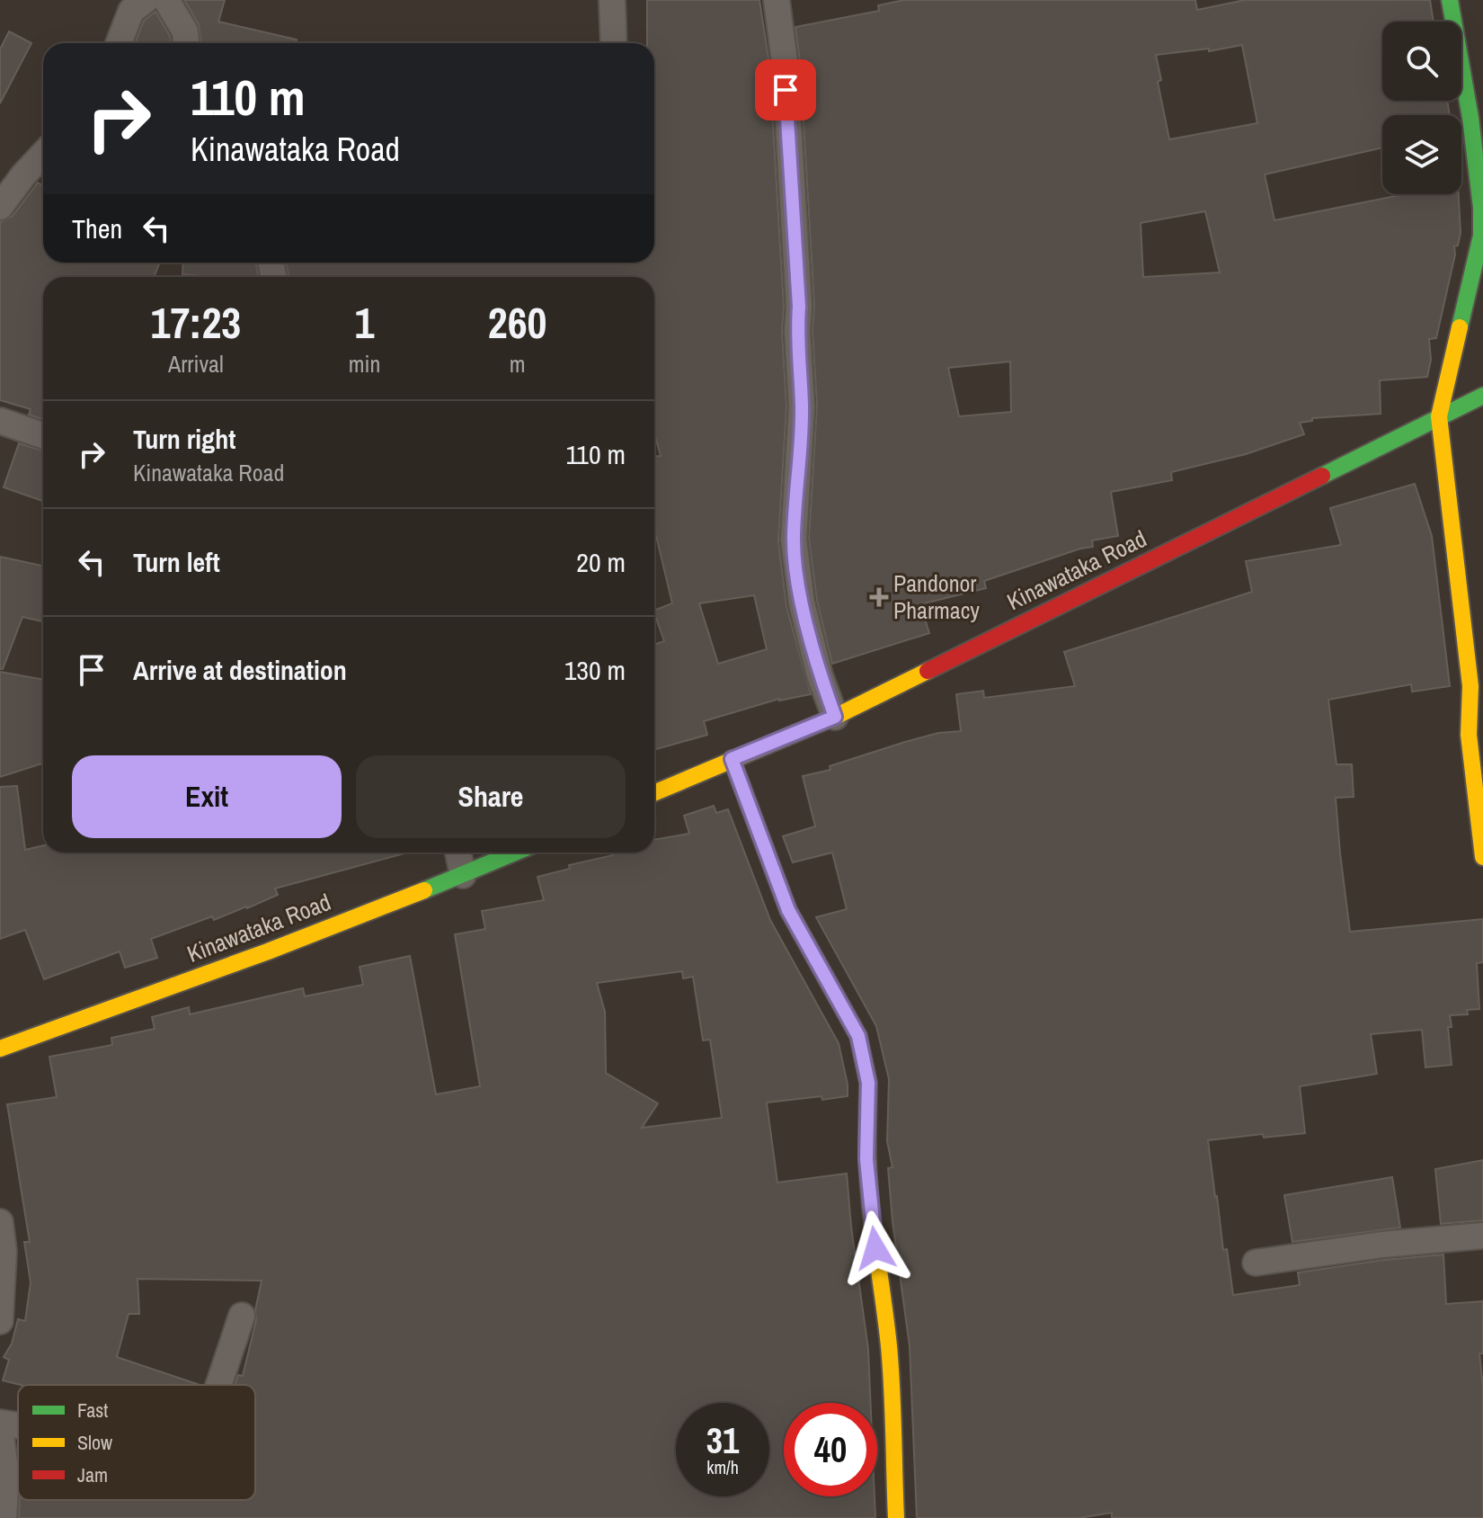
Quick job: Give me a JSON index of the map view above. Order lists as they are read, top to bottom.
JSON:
{
  "streets": {
    "street": ["Kinawataka Road"]
  },
  "places": {
    "health": ["Pandonor Pharmacy"]
  },
  "legend": ["Fast", "Slow", "Jam"],
  "page": {
    "turn": ["110 m", "Kinawataka Road"],
    "then": "Then",
    "eta": [
      "17:23",
      "Arrival",
      "1",
      "min",
      "260",
      "m"
    ],
    "list": [
      {
        "name": "Turn right",
        "note": "Kinawataka Road",
        "value": "110 m"
      },
      {
        "name": "Turn left",
        "value": "20 m"
      },
      {
        "name": "Arrive at destination",
        "value": "130 m"
      }
    ],
    "buttons": ["Exit", "Share"],
    "speed": "31 km/h",
    "limit": "40"
  }
}
